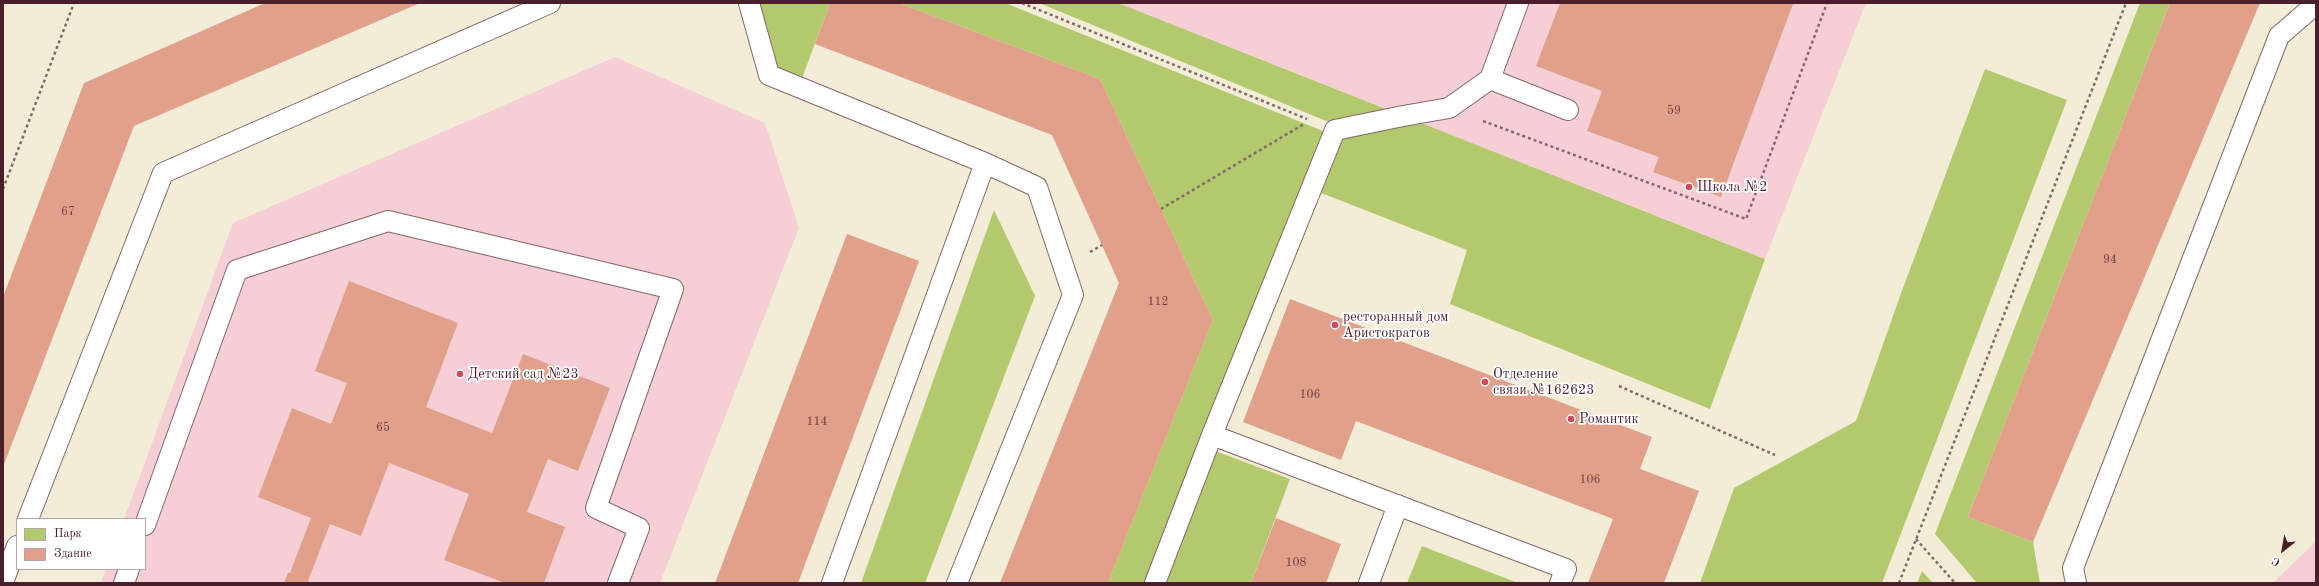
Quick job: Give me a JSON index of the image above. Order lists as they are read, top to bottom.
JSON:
{
  "places": [
    "Школа №2",
    "ресторанный дом Аристократов",
    "Детский сад №23",
    "Отделение связи №162623",
    "Романтик"
  ],
  "house_numbers": [
    "59",
    "67",
    "94",
    "112",
    "106",
    "114",
    "65",
    "106",
    "108"
  ],
  "legend": ["Парк", "Здание"],
  "north": "bottom left"
}
